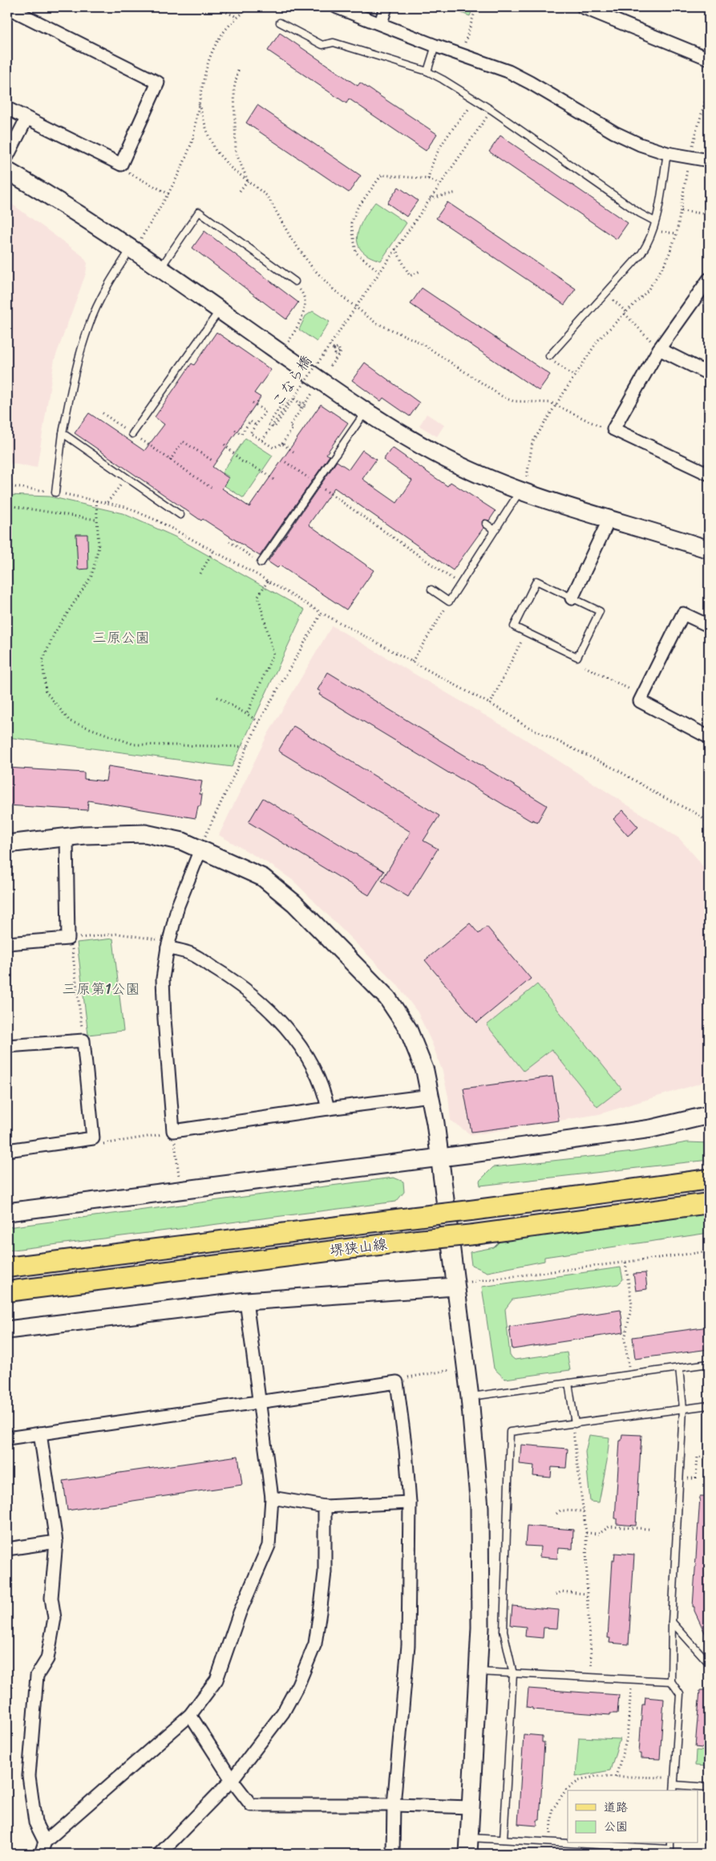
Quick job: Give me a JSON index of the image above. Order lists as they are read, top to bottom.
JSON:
{
  "streets": {
    "main road": ["堺狭山線"],
    "path": ["こなら橋"]
  },
  "parks": ["三原公園", "三原第1公園"],
  "legend": ["道路", "公園"]
}
